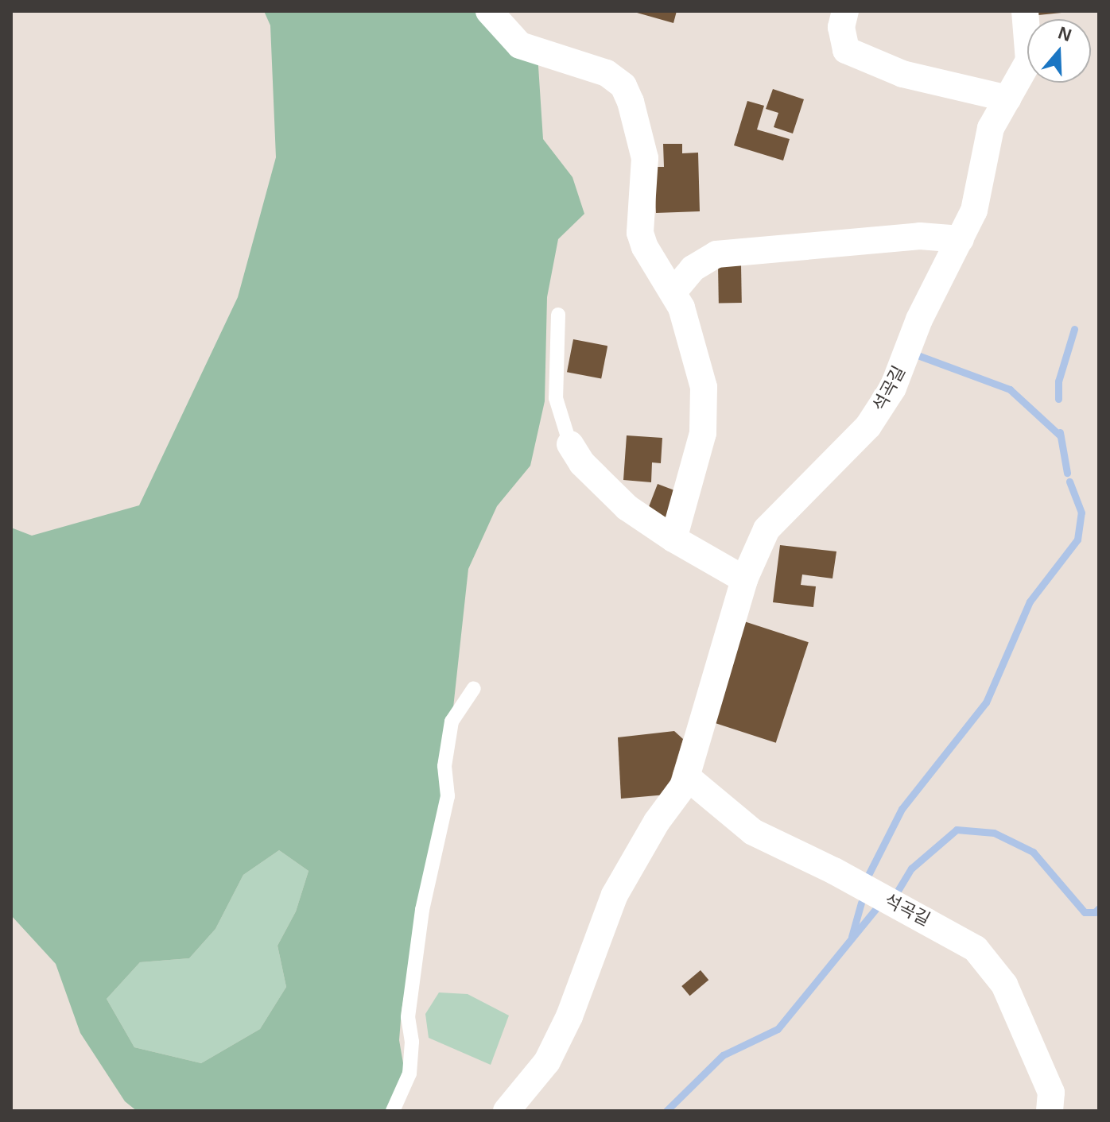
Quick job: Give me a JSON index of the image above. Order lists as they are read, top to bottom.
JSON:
{
  "streets": {
    "street": ["석곡길"]
  },
  "north": "top"
}
